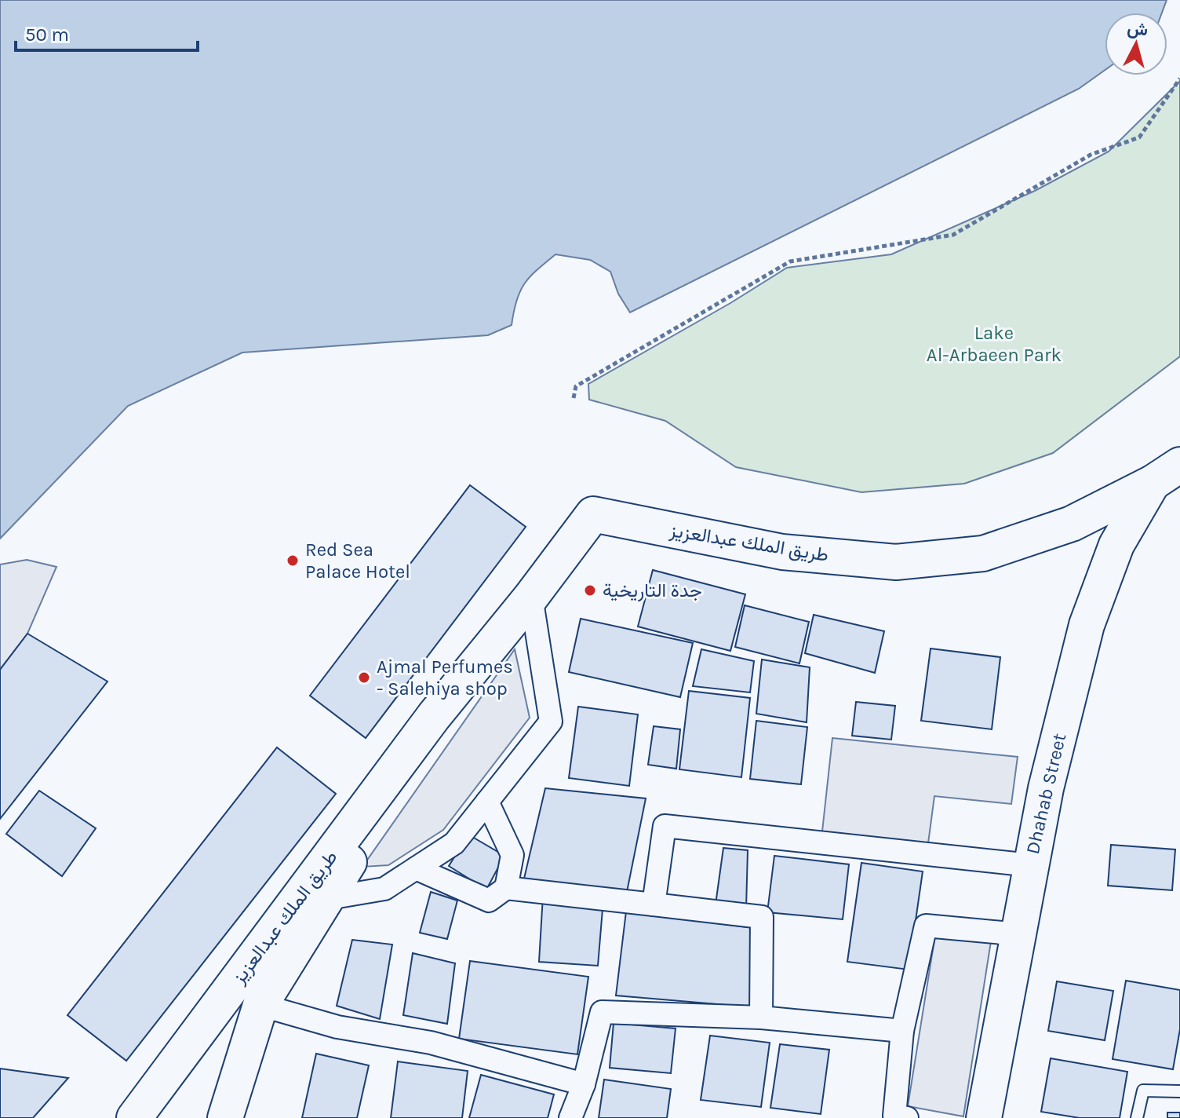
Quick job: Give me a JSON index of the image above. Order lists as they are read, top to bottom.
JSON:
{
  "streets": {
    "main road": ["طريق الملك عبدالعزيز", "Dhahab Street"]
  },
  "crossings": [
    ["طريق الملك عبدالعزيز", "Dhahab Street"]
  ],
  "parks": ["Lake Al-Arbaeen Park"],
  "places": ["Red Sea Palace Hotel", "جدة التاريخية", "Ajmal Perfumes - Salehiya shop"],
  "scale_bar": "50 m",
  "north": "top"
}
